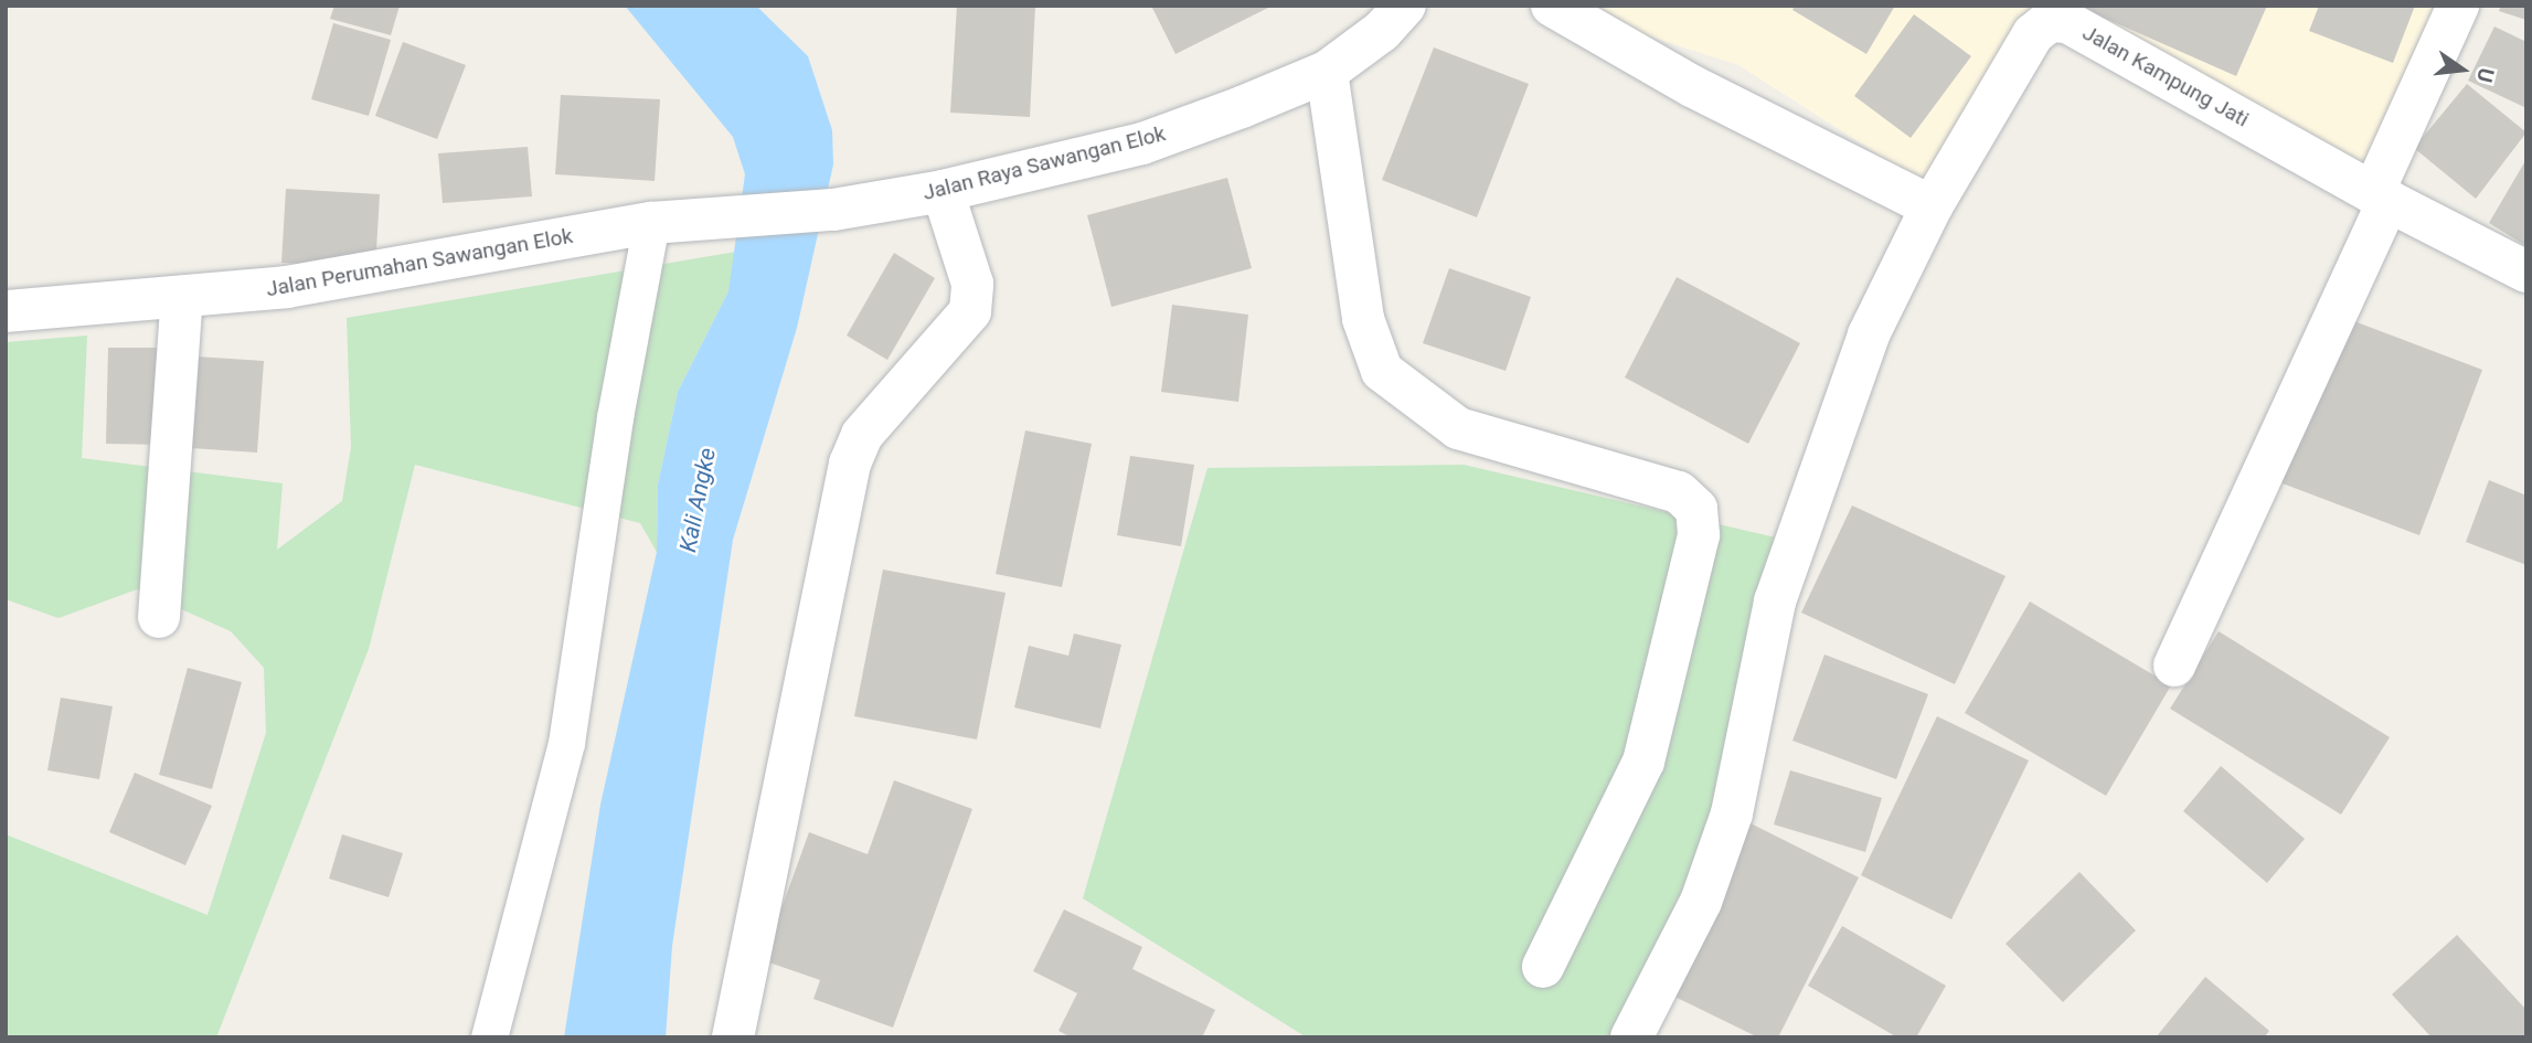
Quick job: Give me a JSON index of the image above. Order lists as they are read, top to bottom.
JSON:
{
  "streets": {
    "street": ["Jalan Kampung Jati", "Jalan Raya Sawangan Elok", "Jalan Perumahan Sawangan Elok"]
  },
  "crossings": [
    ["Jalan Raya Sawangan Elok", "Jalan Perumahan Sawangan Elok"]
  ],
  "water": ["Kali Angke"],
  "north": "right"
}
